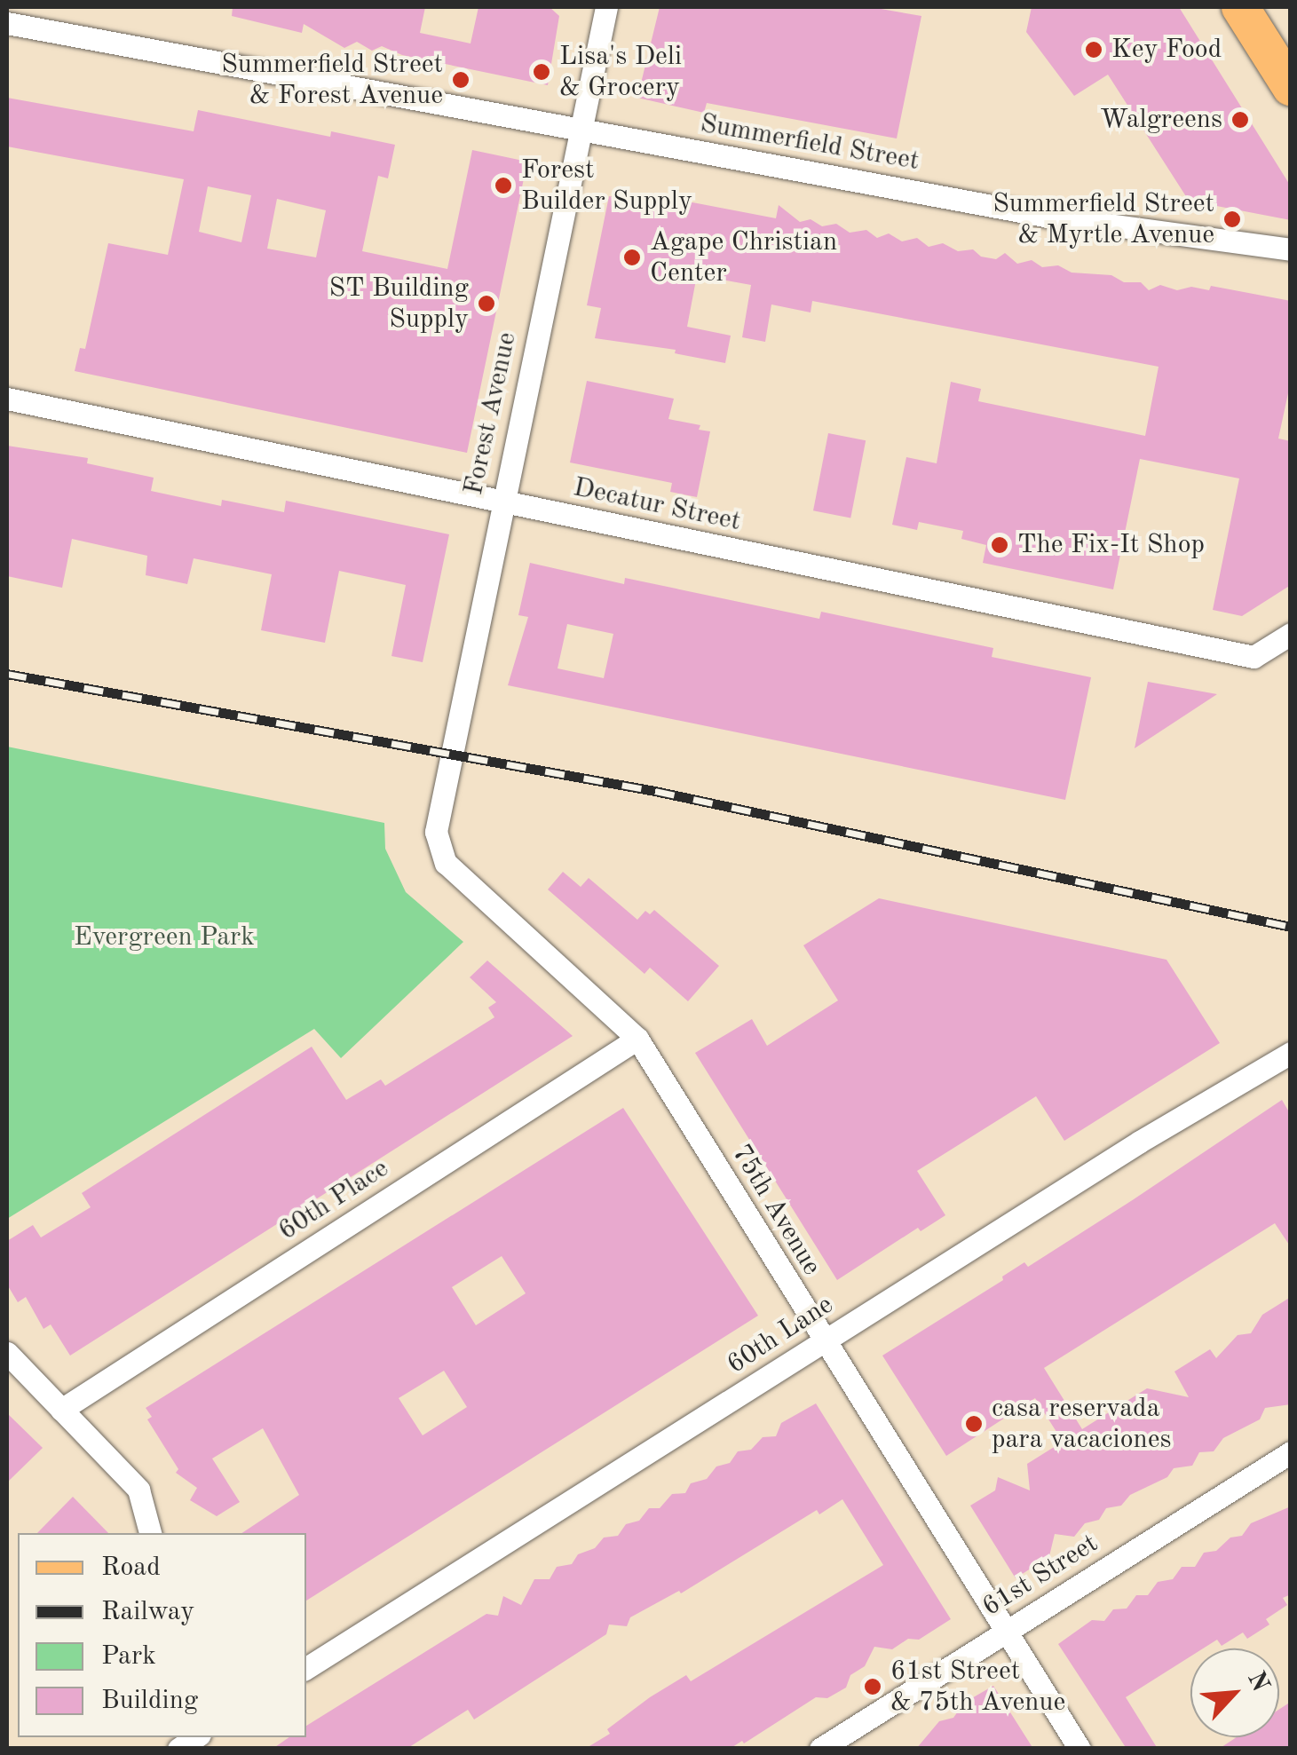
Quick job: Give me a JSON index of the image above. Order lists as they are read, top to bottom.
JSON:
{
  "streets": {
    "street": [
      "Summerfield Street",
      "Forest Avenue",
      "Decatur Street",
      "60th Place",
      "75th Avenue",
      "60th Lane",
      "61st Street"
    ]
  },
  "crossings": [
    ["Summerfield Street", "Forest Avenue"],
    ["Forest Avenue", "Decatur Street"],
    ["Forest Avenue", "75th Avenue"],
    ["60th Place", "75th Avenue"],
    ["75th Avenue", "60th Lane"],
    ["75th Avenue", "61st Street"]
  ],
  "parks": ["Evergreen Park"],
  "places": [
    "Key Food",
    "Lisa's Deli & Grocery",
    "Summerfield Street & Forest Avenue",
    "Walgreens",
    "Forest Builder Supply",
    "Summerfield Street & Myrtle Avenue",
    "Agape Christian Center",
    "ST Building Supply",
    "The Fix-It Shop",
    "casa reservada para vacaciones",
    "61st Street & 75th Avenue"
  ],
  "legend": [
    "Road",
    "Railway",
    "Park",
    "Building"
  ],
  "north": "top right"
}
